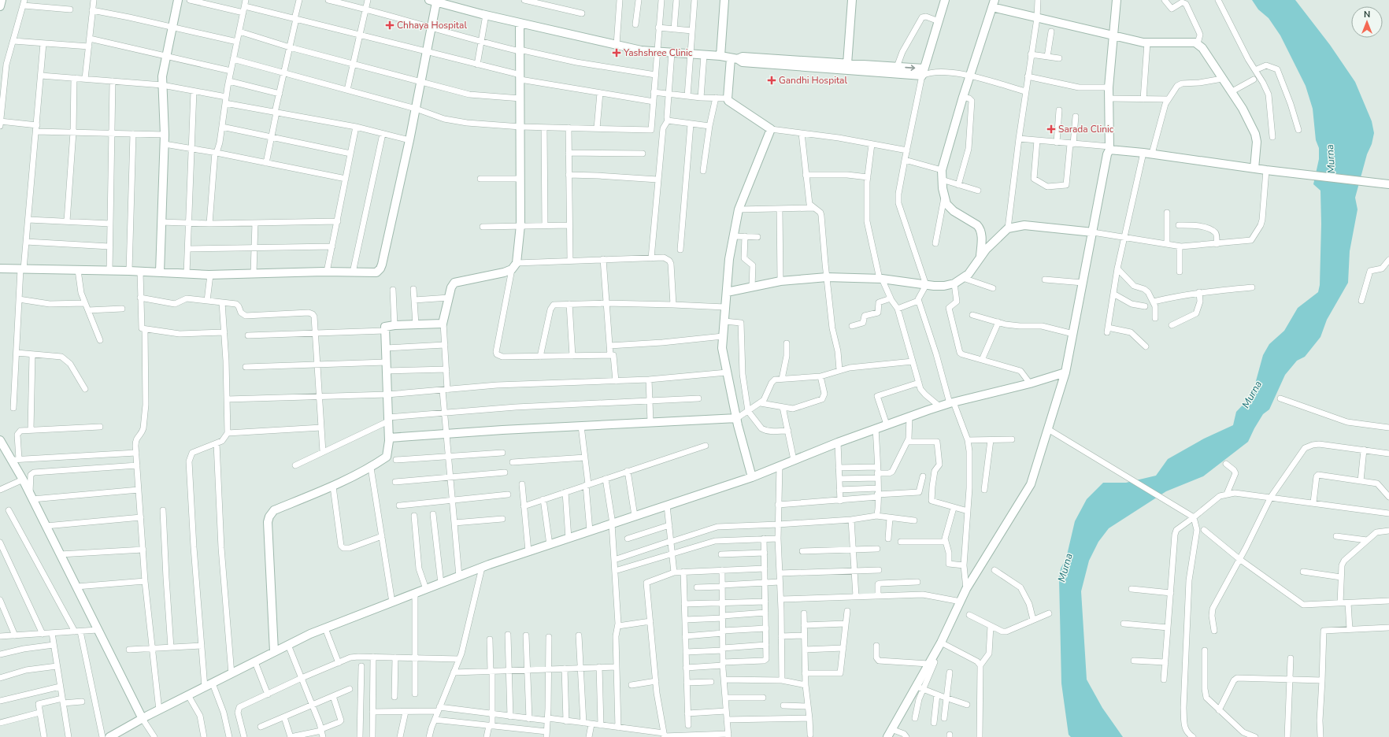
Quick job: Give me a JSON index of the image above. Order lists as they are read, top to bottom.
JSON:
{
  "water": ["Murna"],
  "places": {
    "health": [
      "Chhaya Hospital",
      "Yashshree Clinic",
      "Gandhi Hospital",
      "Sarada Clinic"
    ]
  },
  "north": "top"
}
